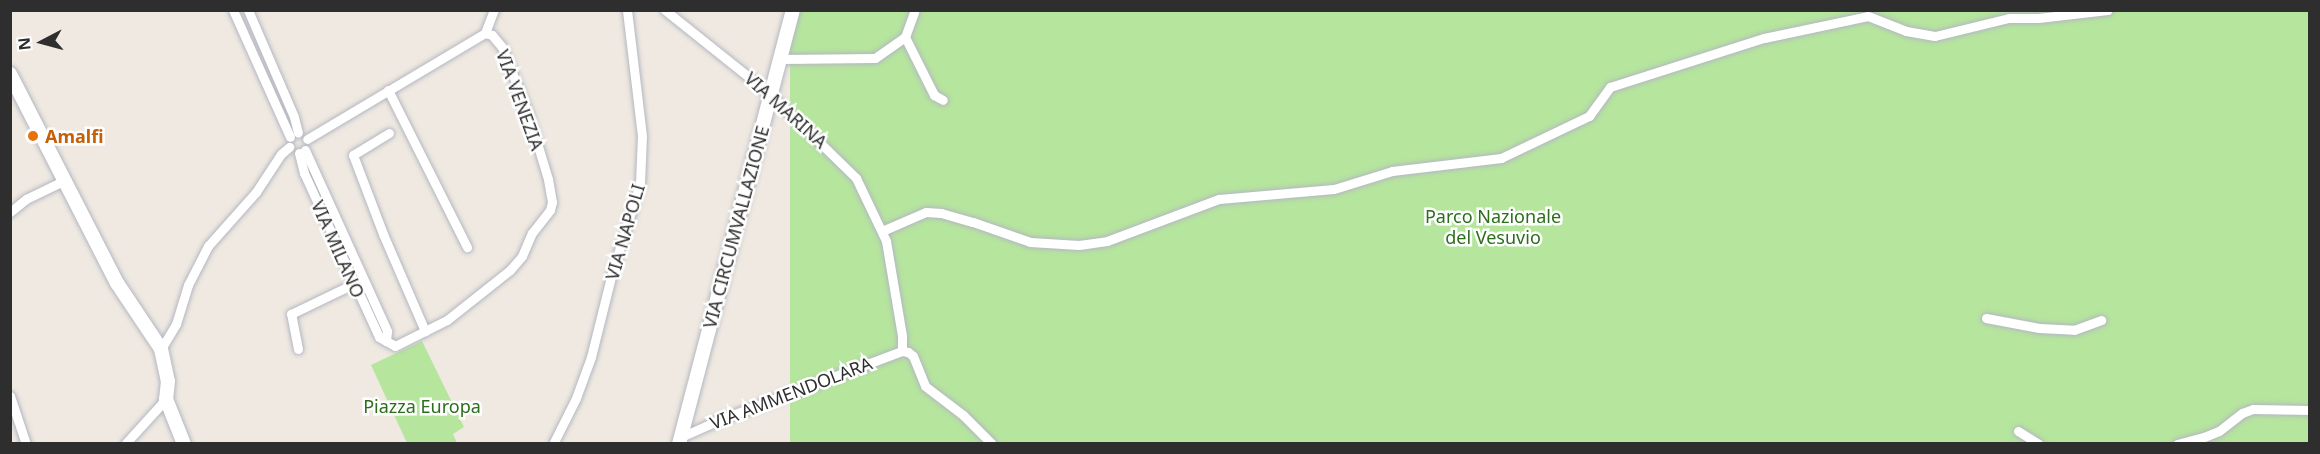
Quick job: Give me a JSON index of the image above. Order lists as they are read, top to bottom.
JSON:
{
  "streets": {
    "main road": ["VIA CIRCUMVALLAZIONE"],
    "street": [
      "VIA VENEZIA",
      "VIA MARINA",
      "VIA NAPOLI",
      "VIA MILANO",
      "VIA AMMENDOLARA"
    ]
  },
  "crossings": [
    ["VIA MARINA", "VIA CIRCUMVALLAZIONE"],
    ["VIA CIRCUMVALLAZIONE", "VIA AMMENDOLARA"]
  ],
  "parks": ["Parco Nazionale del Vesuvio", "Piazza Europa"],
  "places": ["Amalfi"],
  "north": "left"
}
